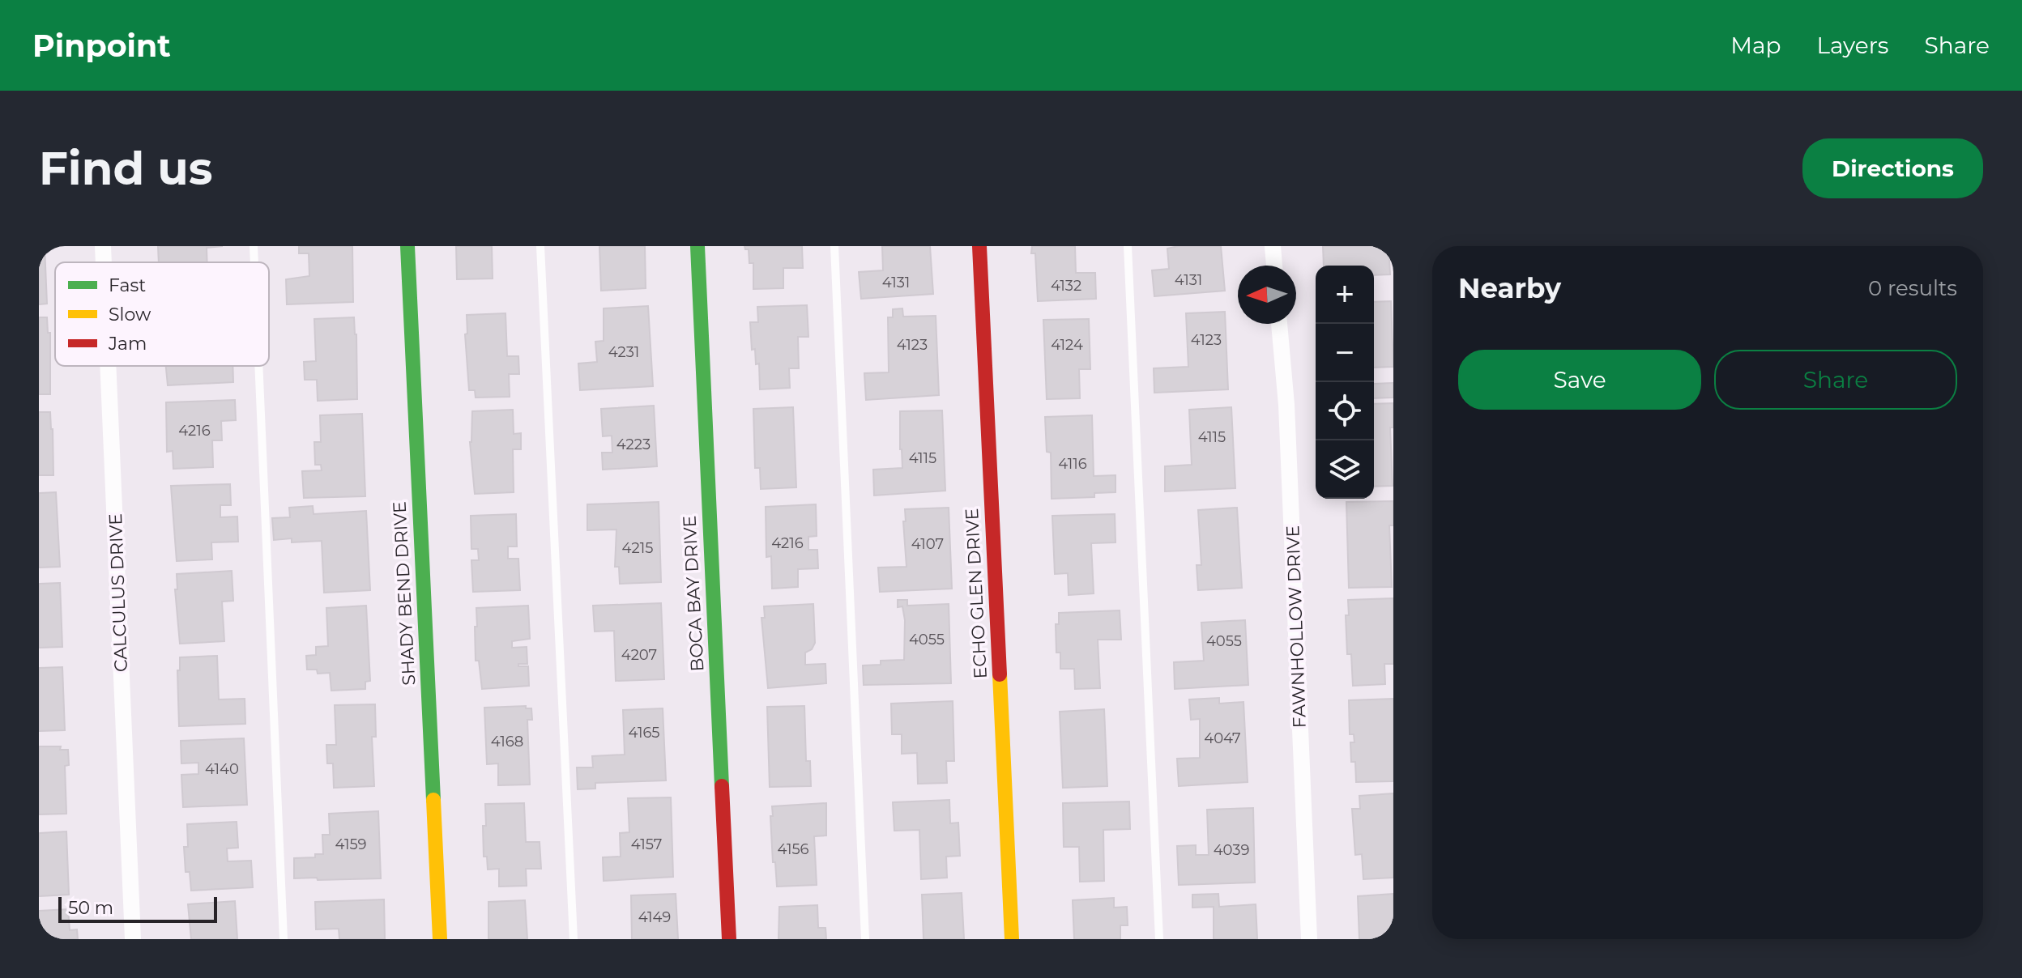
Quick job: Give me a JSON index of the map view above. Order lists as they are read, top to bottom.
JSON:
{
  "streets": {
    "street": [
      "CALCULUS DRIVE",
      "SHADY BEND DRIVE",
      "BOCA BAY DRIVE",
      "ECHO GLEN DRIVE",
      "FAWNHOLLOW DRIVE"
    ]
  },
  "house_numbers": [
    "4131",
    "4131",
    "4132",
    "4123",
    "4123",
    "4124",
    "4231",
    "4216",
    "4115",
    "4223",
    "4115",
    "4116",
    "4216",
    "4107",
    "4215",
    "4055",
    "4055",
    "4207",
    "4165",
    "4047",
    "4168",
    "4140",
    "4159",
    "4157",
    "4156",
    "4039",
    "4149"
  ],
  "legend": ["Fast", "Slow", "Jam"],
  "scale_bar": "50 m",
  "north": "left",
  "page": {
    "header": "Pinpoint",
    "nav": ["Map", "Layers", "Share"],
    "buttons": [
      "Directions",
      ["Save", "Share"]
    ],
    "title": "Find us",
    "heading": ["Nearby", "0 results"],
    "map_buttons": ["+", "−"],
    "scale": "50 m"
  }
}
